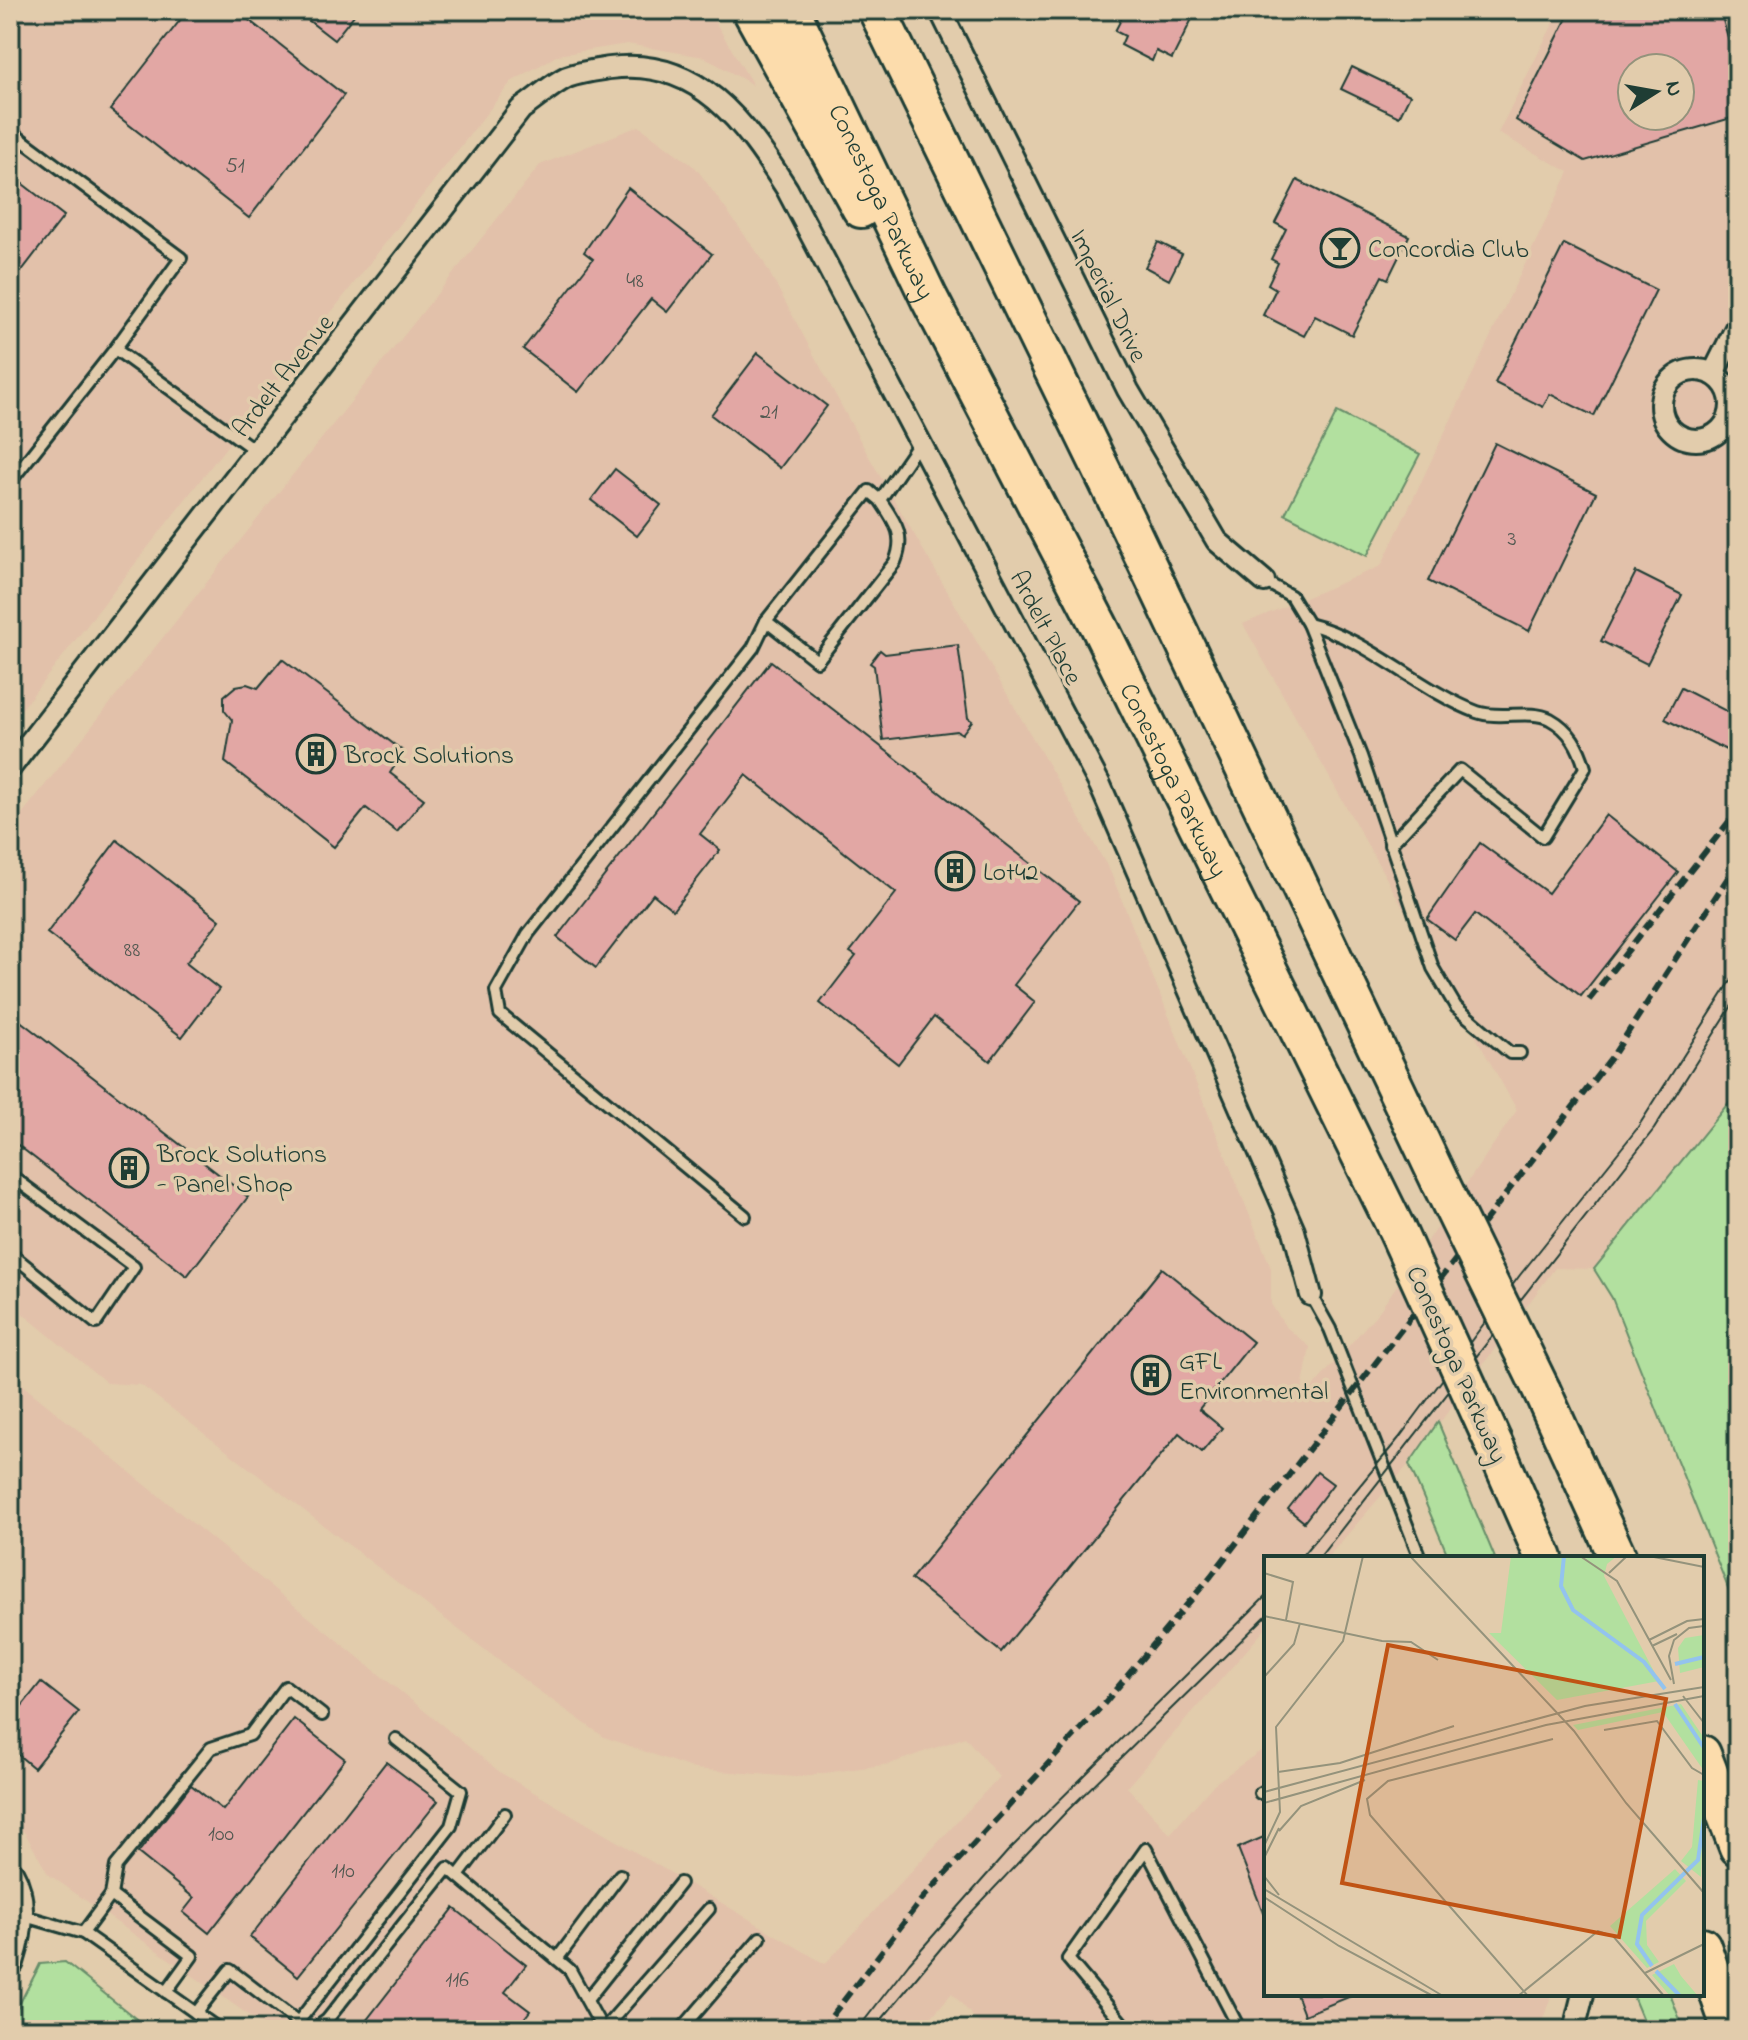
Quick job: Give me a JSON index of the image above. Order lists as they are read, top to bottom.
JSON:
{
  "streets": {
    "highway": ["Conestoga Parkway"],
    "street": ["Imperial Drive", "Ardelt Avenue", "Ardelt Place"]
  },
  "crossings": [
    ["Ardelt Avenue", "Ardelt Place"]
  ],
  "places": {
    "bar": ["Concordia Club"],
    "building": [
      "Brock Solutions",
      "Lot42",
      "Brock Solutions - Panel Shop",
      "GFL Environmental"
    ]
  },
  "house_numbers": [
    "51",
    "48",
    "21",
    "3",
    "88",
    "100",
    "110",
    "116"
  ],
  "north": "right"
}
